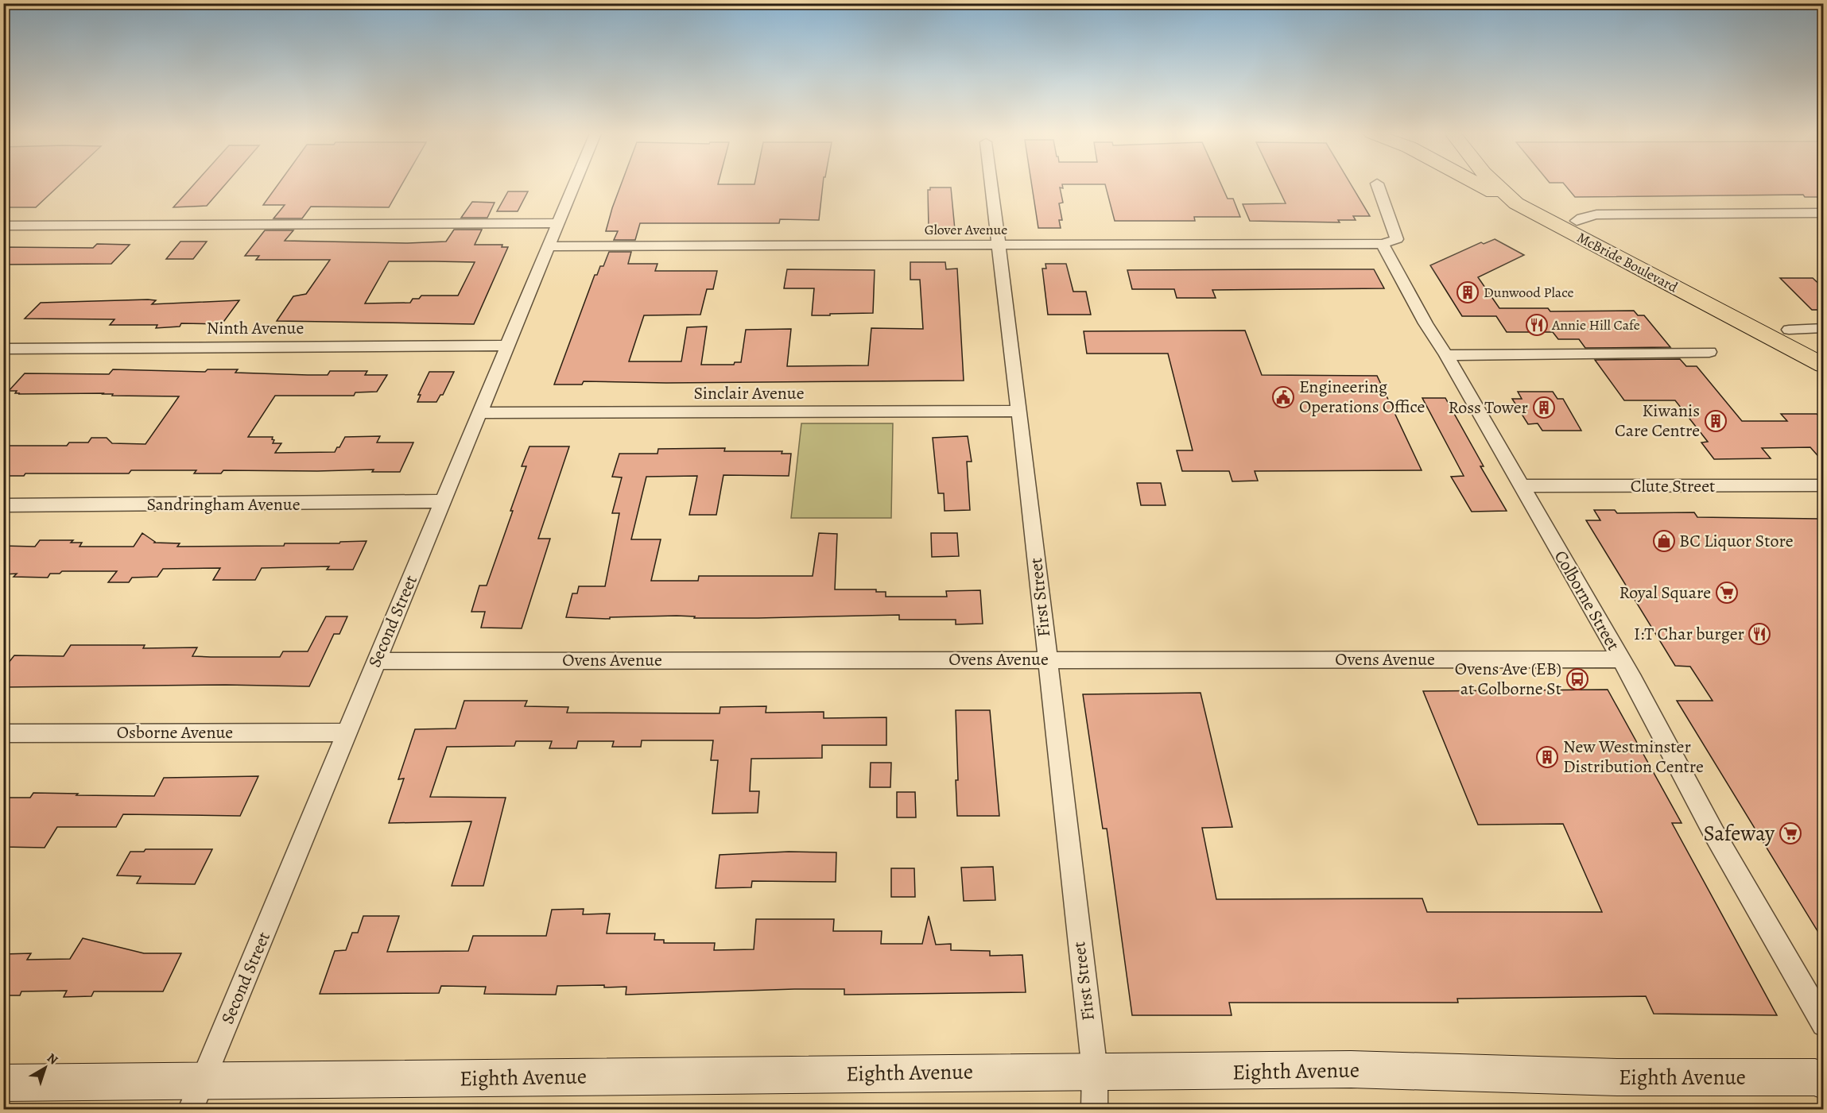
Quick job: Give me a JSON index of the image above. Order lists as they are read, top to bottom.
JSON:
{
  "streets": {
    "main road": ["McBride Boulevard"],
    "street": [
      "Glover Avenue",
      "Ninth Avenue",
      "Sinclair Avenue",
      "Clute Street",
      "Sandringham Avenue",
      "First Street",
      "Colborne Street",
      "Second Street",
      "Ovens Avenue",
      "Osborne Avenue",
      "Eighth Avenue"
    ]
  },
  "crossings": [
    ["Glover Avenue", "First Street"],
    ["Glover Avenue", "Colborne Street"],
    ["Glover Avenue", "Second Street"],
    ["Ninth Avenue", "Second Street"],
    ["Sinclair Avenue", "First Street"],
    ["Sinclair Avenue", "Second Street"],
    ["Clute Street", "Colborne Street"],
    ["Sandringham Avenue", "Second Street"],
    ["First Street", "Ovens Avenue"],
    ["First Street", "Eighth Avenue"],
    ["Colborne Street", "Ovens Avenue"],
    ["Second Street", "Ovens Avenue"],
    ["Second Street", "Osborne Avenue"],
    ["Second Street", "Eighth Avenue"]
  ],
  "places": {
    "building": [
      "Dunwood Place",
      "Ross Tower",
      "Kiwanis Care Centre",
      "New Westminster Distribution Centre"
    ],
    "restaurant": ["Annie Hill Cafe", "I:T Char burger"],
    "public building": ["Engineering Operations Office"],
    "shop": ["BC Liquor Store"],
    "supermarket": ["Royal Square", "Safeway"],
    "bus stop": ["Ovens Ave (EB) at Colborne St"]
  },
  "north": "top right"
}
